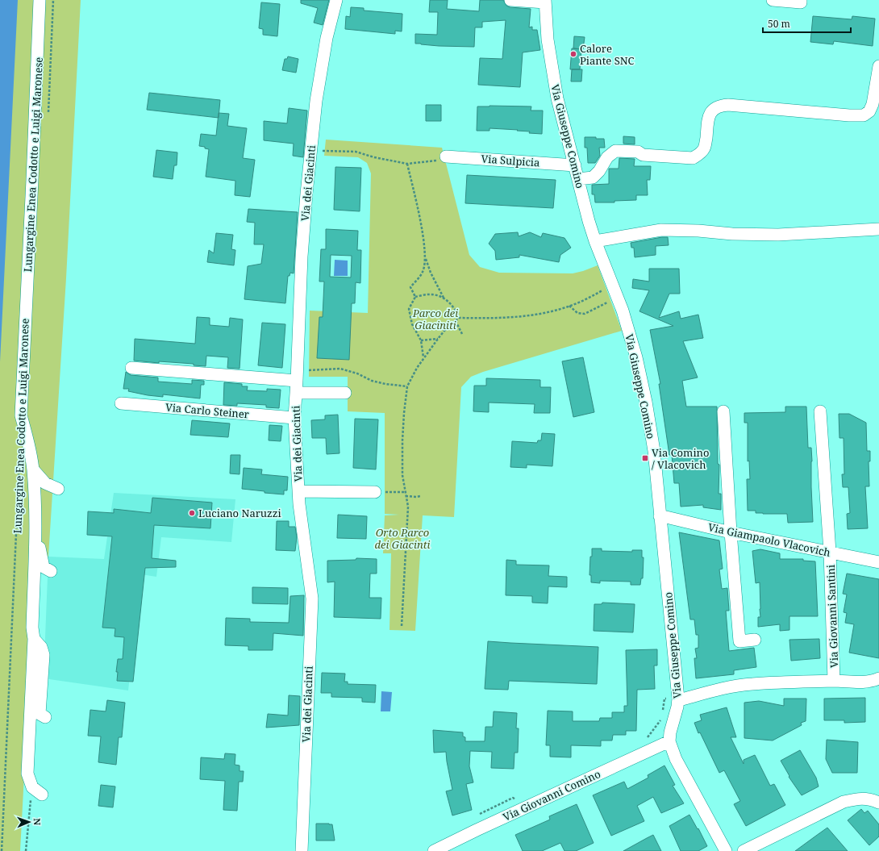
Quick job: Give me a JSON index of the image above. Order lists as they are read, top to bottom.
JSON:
{
  "streets": {
    "street": [
      "Via Giuseppe Comino",
      "Via Sulpicia",
      "Lungargine Enea Codotto e Luigi Maronese",
      "Via dei Giacinti",
      "Via Carlo Steiner",
      "Via Giampaolo Vlacovich",
      "Via Giovanni Santini",
      "Via Giovanni Comino"
    ]
  },
  "crossings": [
    ["Via Giuseppe Comino", "Via Sulpicia"],
    ["Via Giuseppe Comino", "Via Giampaolo Vlacovich"],
    ["Via Giuseppe Comino", "Via Giovanni Comino"],
    ["Via dei Giacinti", "Via Carlo Steiner"],
    ["Via Giampaolo Vlacovich", "Via Giovanni Santini"]
  ],
  "parks": ["Parco dei Giaciniti", "Orto Parco dei Giacinti"],
  "places": {
    "other": ["Calore Piante SNC", "Luciano Naruzzi"],
    "transit": ["Via Comino / Vlacovich"]
  },
  "scale_bar": "50 m",
  "north": "right"
}
